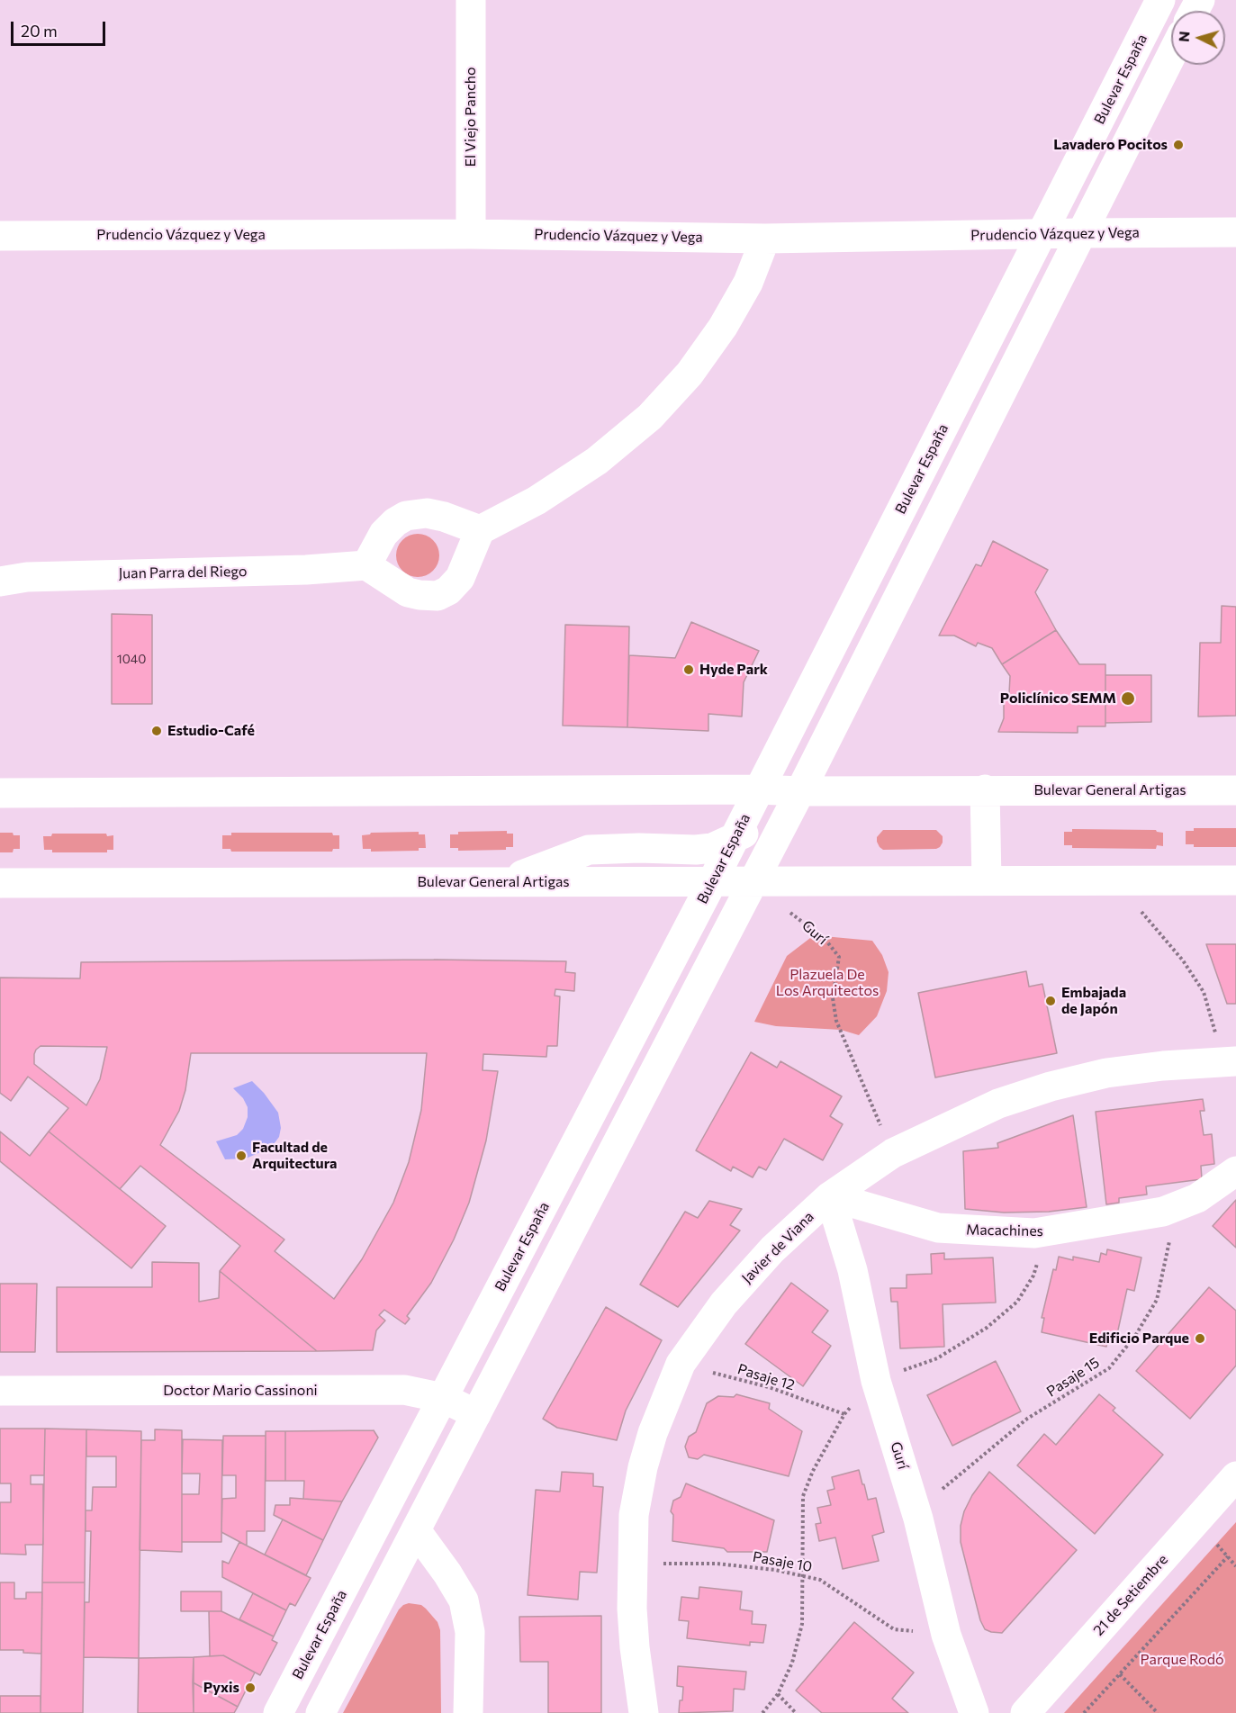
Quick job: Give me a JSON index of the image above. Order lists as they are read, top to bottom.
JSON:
{
  "streets": {
    "main road": [
      "Bulevar España",
      "El Viejo Pancho",
      "Prudencio Vázquez y Vega",
      "Juan Parra del Riego",
      "Bulevar General Artigas",
      "Gurí",
      "Macachines",
      "Javier de Viana",
      "Doctor Mario Cassinoni",
      "21 de Setiembre"
    ],
    "path": ["Pasaje 12", "Pasaje 15", "Pasaje 10"]
  },
  "crossings": [
    ["Bulevar España", "Prudencio Vázquez y Vega"],
    ["Bulevar España", "Bulevar General Artigas"],
    ["Bulevar España", "Doctor Mario Cassinoni"],
    ["El Viejo Pancho", "Prudencio Vázquez y Vega"],
    ["Bulevar General Artigas", "Gurí"],
    ["Gurí", "Macachines"],
    ["Gurí", "Javier de Viana"],
    ["Gurí", "Pasaje 15"],
    ["Gurí", "Pasaje 10"],
    ["Macachines", "Javier de Viana"],
    ["Macachines", "Pasaje 15"],
    ["Javier de Viana", "Pasaje 12"],
    ["Javier de Viana", "Pasaje 10"]
  ],
  "parks": ["Plazuela De Los Arquitectos", "Parque Rodó"],
  "places": [
    "Lavadero Pocitos",
    "Hyde Park",
    "Policlínico SEMM",
    "Estudio-Café",
    "Embajada de Japón",
    "Facultad de Arquitectura",
    "Edificio Parque",
    "Pyxis"
  ],
  "house_numbers": ["1040"],
  "scale_bar": "20 m",
  "north": "left"
}
